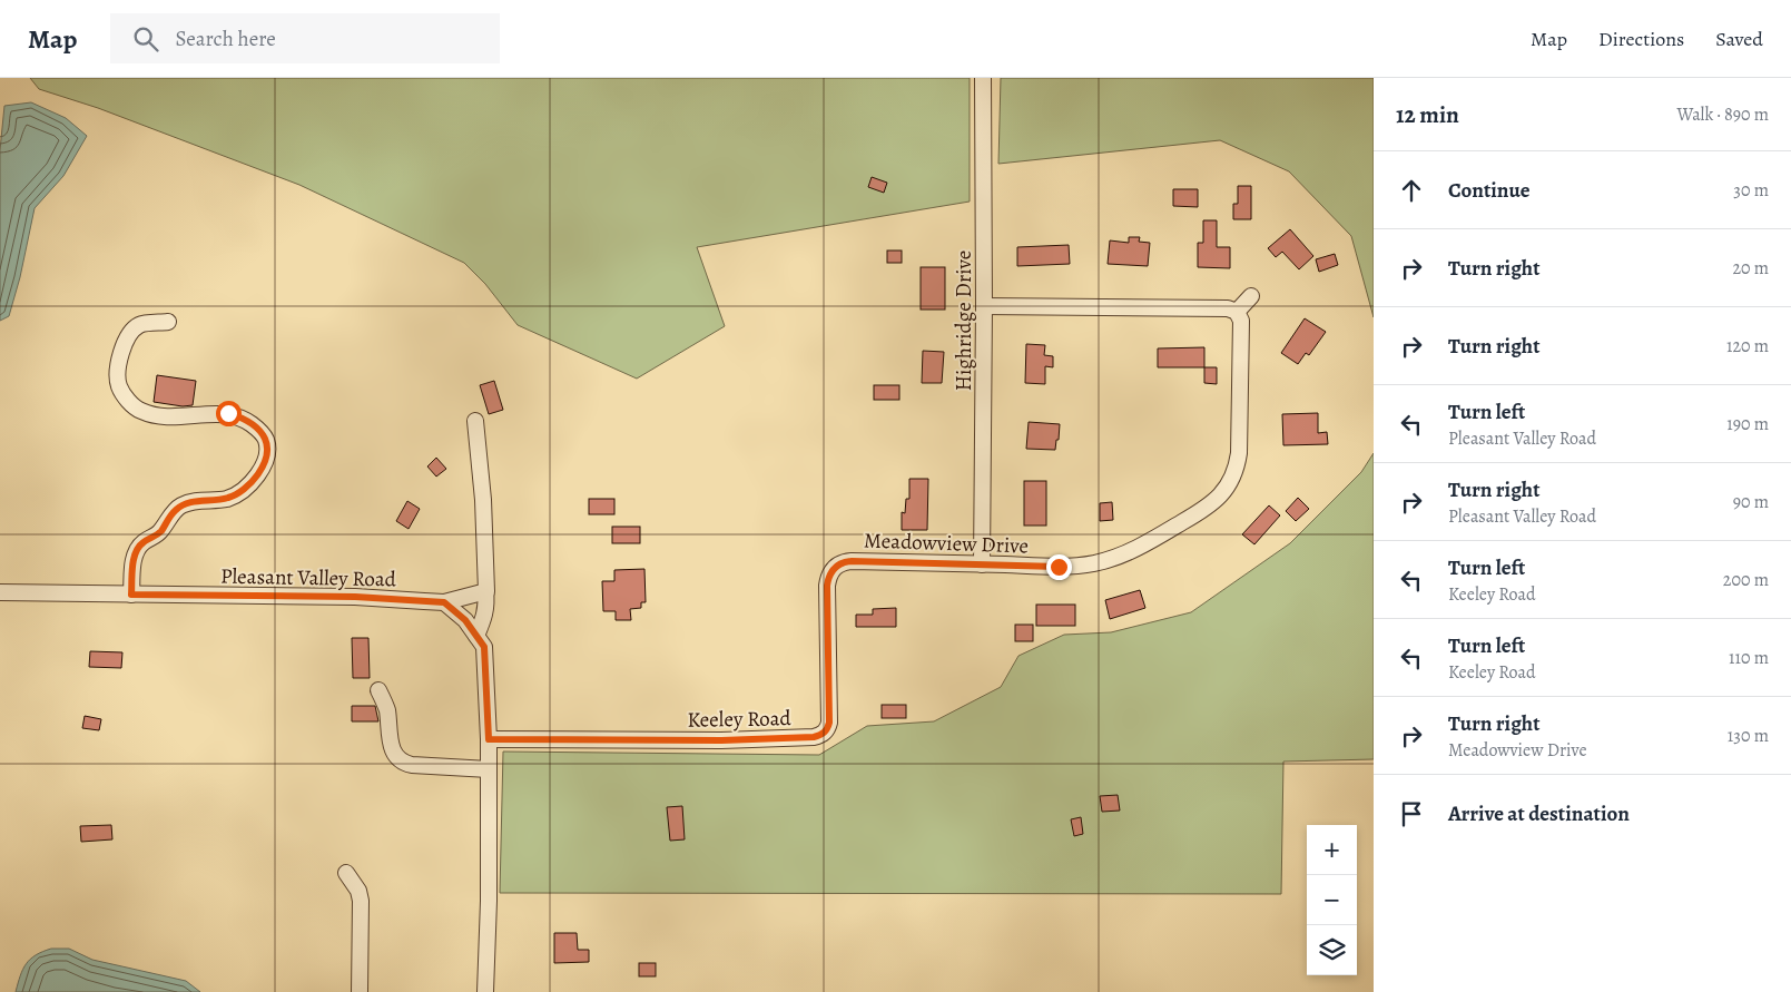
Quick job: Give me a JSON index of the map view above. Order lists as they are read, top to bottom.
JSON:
{
  "streets": {
    "street": [
      "Highridge Drive",
      "Meadowview Drive",
      "Pleasant Valley Road",
      "Keeley Road"
    ]
  },
  "crossings": [
    ["Highridge Drive", "Meadowview Drive"],
    ["Meadowview Drive", "Keeley Road"]
  ],
  "page": {
    "header": "Map",
    "search": "Search here",
    "nav": ["Map", "Directions", "Saved"],
    "heading": ["12 min", "Walk · 890 m"],
    "list": [
      ["Continue", "30 m"],
      ["Turn right", "20 m"],
      ["Turn right", "120 m"],
      ["Turn left", "Pleasant Valley Road", "190 m"],
      ["Turn right", "Pleasant Valley Road", "90 m"],
      ["Turn left", "Keeley Road", "200 m"],
      ["Turn left", "Keeley Road", "110 m"],
      ["Turn right", "Meadowview Drive", "130 m"],
      "Arrive at destination"
    ],
    "map_buttons": ["+", "−"]
  }
}
